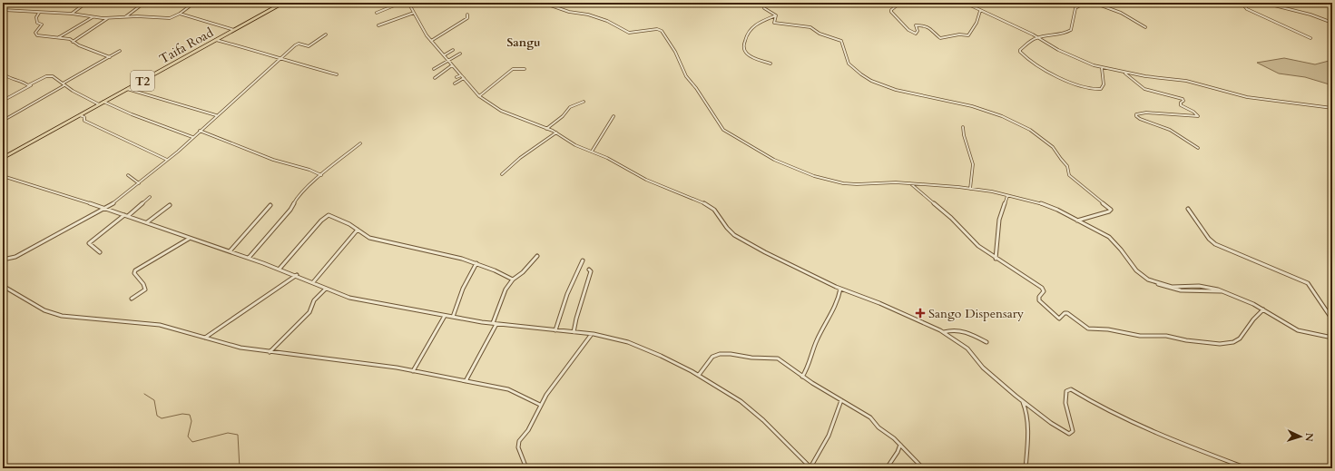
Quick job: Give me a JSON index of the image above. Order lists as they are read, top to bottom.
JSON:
{
  "streets": {
    "highway": ["Taifa Road", "T2"]
  },
  "districts": ["Sangu"],
  "places": {
    "health": ["Sango Dispensary"]
  },
  "north": "right"
}
